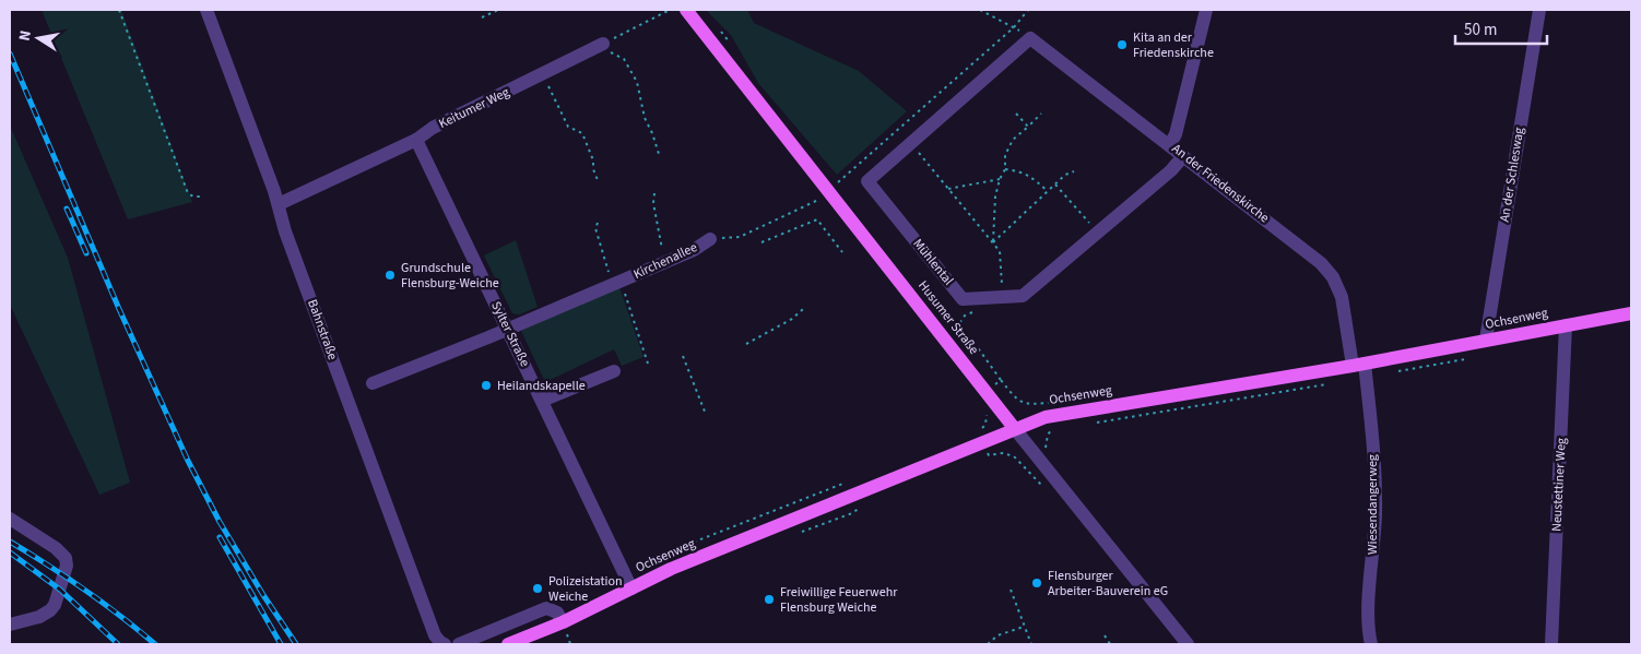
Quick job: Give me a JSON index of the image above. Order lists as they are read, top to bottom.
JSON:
{
  "streets": {
    "main road": ["Husumer Straße", "Ochsenweg"],
    "street": [
      "Keitumer Weg",
      "An der Schleswag",
      "An der Friedenskirche",
      "Kirchenallee",
      "Mühlental",
      "Bahnstraße",
      "Sylter Straße",
      "Neustettiner Weg",
      "Wiesendangerweg"
    ]
  },
  "crossings": [
    ["Keitumer Weg", "Bahnstraße"],
    ["Keitumer Weg", "Sylter Straße"],
    ["An der Schleswag", "Ochsenweg"],
    ["An der Friedenskirche", "Mühlental"],
    ["An der Friedenskirche", "Ochsenweg"],
    ["An der Friedenskirche", "Wiesendangerweg"],
    ["Kirchenallee", "Husumer Straße"],
    ["Kirchenallee", "Sylter Straße"],
    ["Husumer Straße", "Ochsenweg"],
    ["Ochsenweg", "Sylter Straße"],
    ["Ochsenweg", "Neustettiner Weg"],
    ["Ochsenweg", "Wiesendangerweg"]
  ],
  "places": [
    "Kita an der Friedenskirche",
    "Grundschule Flensburg-Weiche",
    "Heilandskapelle",
    "Flensburger Arbeiter-Bauverein eG",
    "Polizeistation Weiche",
    "Freiwillige Feuerwehr Flensburg Weiche"
  ],
  "scale_bar": "50 m",
  "north": "left"
}
